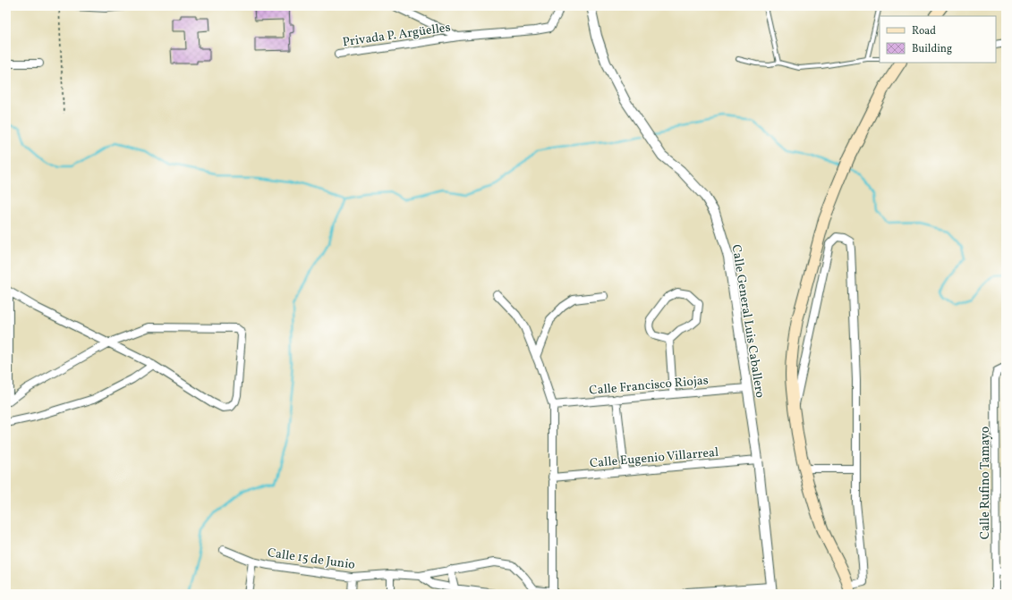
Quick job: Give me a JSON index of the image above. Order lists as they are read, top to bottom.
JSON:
{
  "streets": {
    "street": [
      "Privada P. Argüelles",
      "Calle General Luis Caballero",
      "Calle Francisco Riojas",
      "Calle Eugenio Villarreal",
      "Calle Rufino Tamayo",
      "Calle 15 de Junio"
    ]
  },
  "crossings": [
    ["Calle General Luis Caballero", "Calle Francisco Riojas"],
    ["Calle General Luis Caballero", "Calle Eugenio Villarreal"]
  ],
  "legend": ["Road", "Building"]
}
